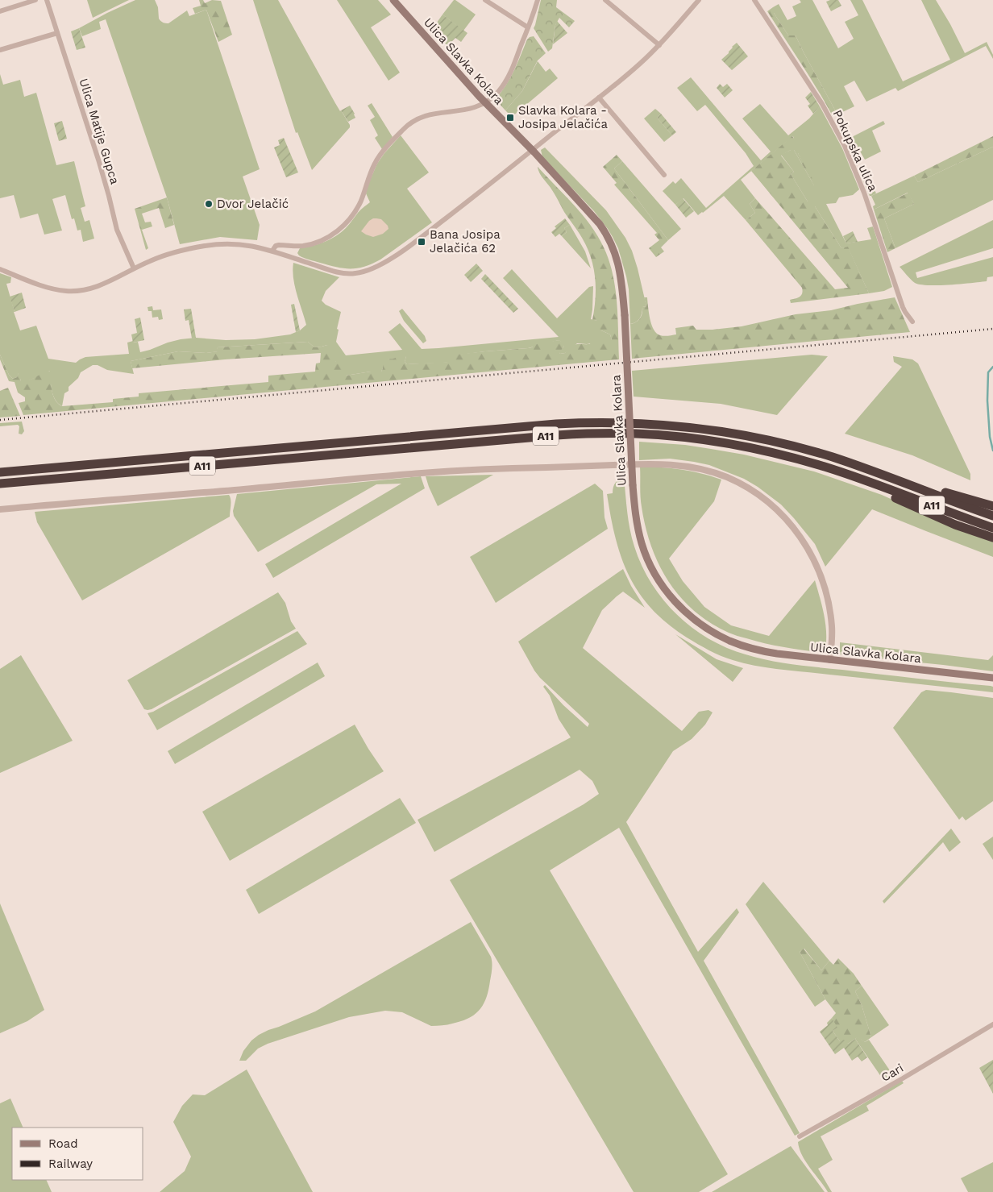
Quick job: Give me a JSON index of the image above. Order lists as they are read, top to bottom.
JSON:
{
  "streets": {
    "highway": ["A11"],
    "main road": ["Ulica Slavka Kolara"],
    "street": ["Ulica Matije Gupca", "Pokupska ulica", "Cari"]
  },
  "places": {
    "transit": ["Slavka Kolara - Josipa Jelačića", "Bana Josipa Jelačića 62"],
    "other": ["Dvor Jelačić"]
  },
  "legend": ["Road", "Railway"]
}
